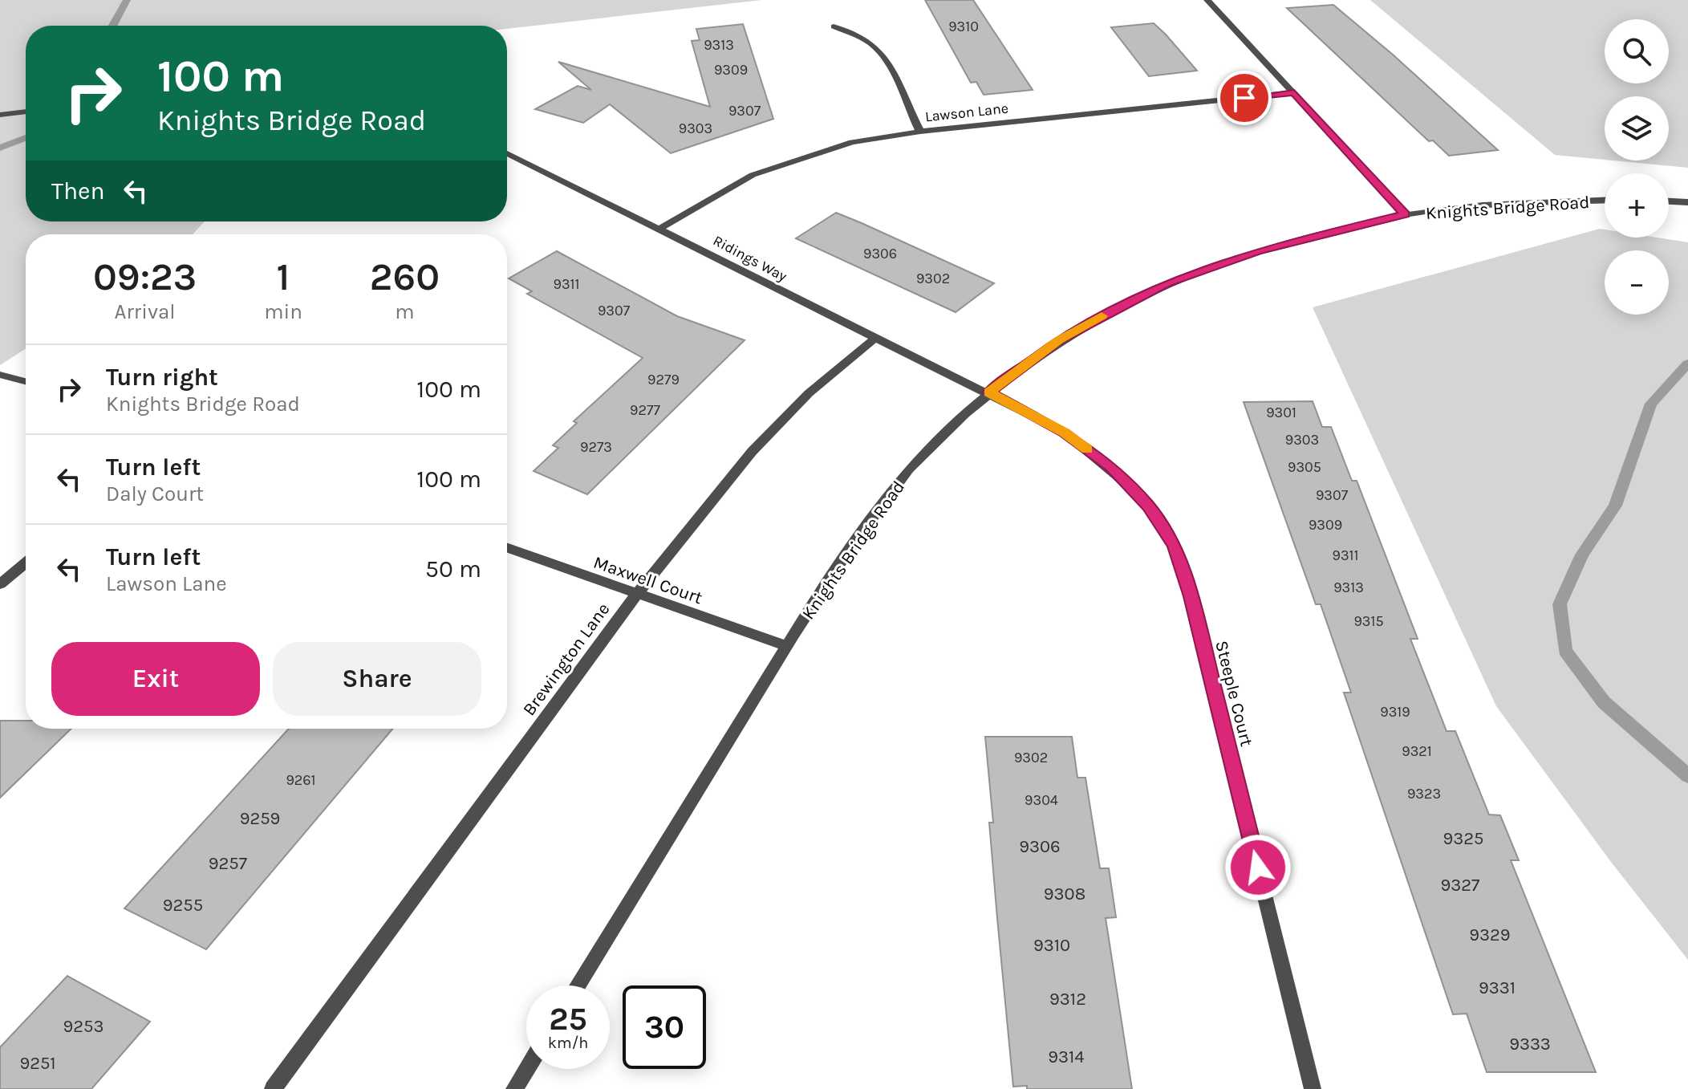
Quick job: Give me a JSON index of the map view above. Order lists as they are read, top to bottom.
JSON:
{
  "streets": {
    "street": [
      "Lawson Lane",
      "Knights Bridge Road",
      "Ridings Way",
      "Maxwell Court",
      "Brewington Lane",
      "Steeple Court"
    ]
  },
  "crossings": [
    ["Lawson Lane", "Ridings Way"],
    ["Knights Bridge Road", "Ridings Way"],
    ["Knights Bridge Road", "Maxwell Court"],
    ["Knights Bridge Road", "Steeple Court"],
    ["Ridings Way", "Brewington Lane"],
    ["Ridings Way", "Steeple Court"],
    ["Maxwell Court", "Brewington Lane"]
  ],
  "house_numbers": [
    "9310",
    "9313",
    "9309",
    "9307",
    "9303",
    "9306",
    "9302",
    "9311",
    "9307",
    "9279",
    "9277",
    "9301",
    "9303",
    "9273",
    "9305",
    "9307",
    "9309",
    "9311",
    "9313",
    "9315",
    "9319",
    "9321",
    "9302",
    "9261",
    "9323",
    "9304",
    "9259",
    "9325",
    "9306",
    "9257",
    "9327",
    "9308",
    "9255",
    "9329",
    "9310",
    "9331",
    "9312",
    "9253",
    "9333",
    "9314",
    "9251"
  ],
  "page": {
    "map_buttons": ["+", "−"],
    "turn": ["100 m", "Knights Bridge Road"],
    "then": "Then",
    "eta": [
      "09:23",
      "Arrival",
      "1",
      "min",
      "260",
      "m"
    ],
    "list": [
      {
        "name": "Turn right",
        "note": "Knights Bridge Road",
        "value": "100 m"
      },
      {
        "name": "Turn left",
        "note": "Daly Court",
        "value": "100 m"
      },
      {
        "name": "Turn left",
        "note": "Lawson Lane",
        "value": "50 m"
      }
    ],
    "buttons": ["Exit", "Share"],
    "speed": "25 km/h",
    "limit": "30"
  }
}
